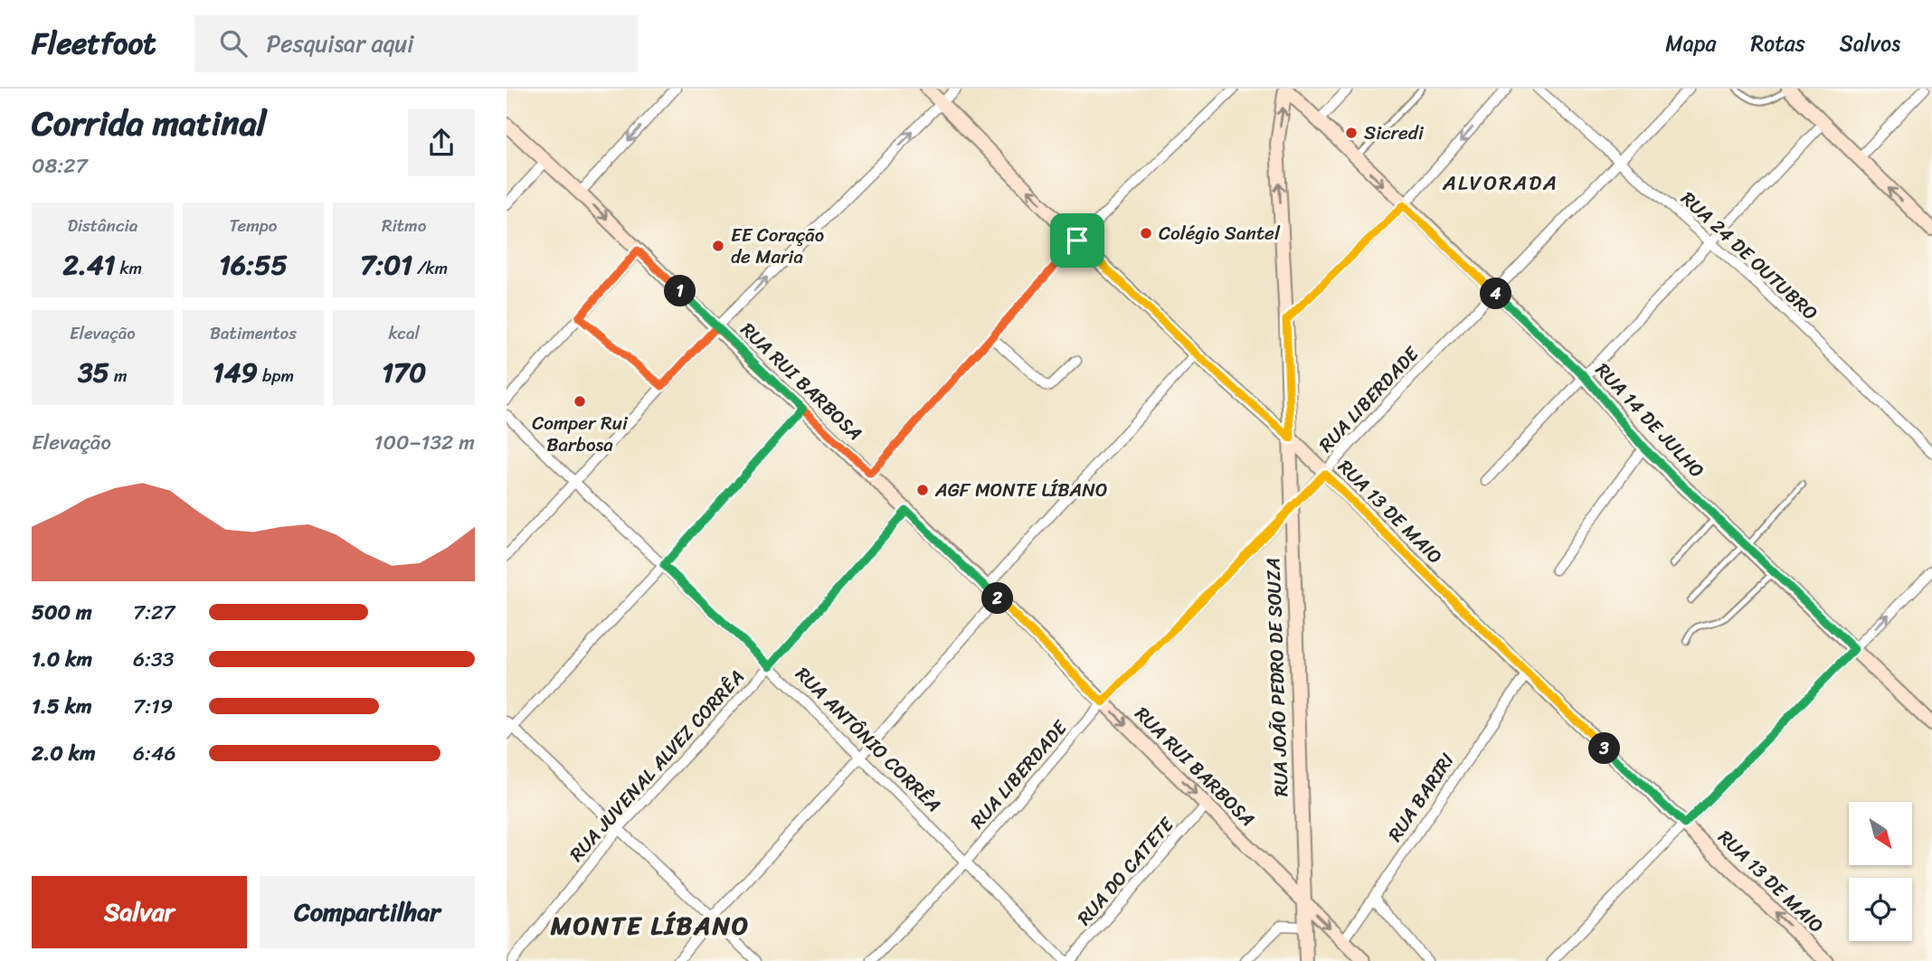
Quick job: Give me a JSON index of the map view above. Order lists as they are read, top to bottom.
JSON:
{
  "streets": {
    "street": [
      "RUA 24 DE OUTUBRO",
      "RUA RUI BARBOSA",
      "RUA LIBERDADE",
      "RUA 14 DE JULHO",
      "RUA 13 DE MAIO",
      "RUA JOÃO PEDRO DE SOUZA",
      "RUA ANTÔNIO CORRÊA",
      "RUA JUVENAL ALVEZ CORRÊA",
      "RUA BARIRI",
      "RUA DO CATETE"
    ]
  },
  "crossings": [
    ["RUA 24 DE OUTUBRO", "RUA LIBERDADE"],
    ["RUA RUI BARBOSA", "RUA LIBERDADE"],
    ["RUA RUI BARBOSA", "RUA JOÃO PEDRO DE SOUZA"],
    ["RUA RUI BARBOSA", "RUA JUVENAL ALVEZ CORRÊA"],
    ["RUA RUI BARBOSA", "RUA BARIRI"],
    ["RUA RUI BARBOSA", "RUA DO CATETE"],
    ["RUA LIBERDADE", "RUA 14 DE JULHO"],
    ["RUA LIBERDADE", "RUA 13 DE MAIO"],
    ["RUA LIBERDADE", "RUA JOÃO PEDRO DE SOUZA"],
    ["RUA LIBERDADE", "RUA ANTÔNIO CORRÊA"],
    ["RUA 14 DE JULHO", "RUA JOÃO PEDRO DE SOUZA"],
    ["RUA 13 DE MAIO", "RUA JOÃO PEDRO DE SOUZA"],
    ["RUA 13 DE MAIO", "RUA BARIRI"],
    ["RUA ANTÔNIO CORRÊA", "RUA JUVENAL ALVEZ CORRÊA"],
    ["RUA ANTÔNIO CORRÊA", "RUA DO CATETE"]
  ],
  "districts": ["ALVORADA", "MONTE LÍBANO"],
  "places": [
    "Sicredi",
    "Colégio Santel",
    "EE Coração de Maria",
    "Comper Rui Barbosa",
    "AGF MONTE LÍBANO"
  ],
  "north": "bottom right",
  "page": {
    "header": "Fleetfoot",
    "search": "Pesquisar aqui",
    "nav": ["Mapa", "Rotas", "Salvos"],
    "heading": ["Corrida matinal", "08:27"],
    "stats": [
      ["Distância", "2.41 km"],
      ["Tempo", "16:55"],
      ["Ritmo", "7:01 /km"],
      ["Elevação", "35 m"],
      ["Batimentos", "149 bpm"],
      ["kcal", "170"]
    ],
    "pins": [
      "1",
      "4",
      "2",
      "3"
    ],
    "chart": ["Elevação", "100–132 m"],
    "list": [
      {
        "name": "500 m",
        "note": "7:27"
      },
      {
        "name": "1.0 km",
        "note": "6:33"
      },
      {
        "name": "1.5 km",
        "note": "7:19"
      },
      {
        "name": "2.0 km",
        "note": "6:46"
      }
    ],
    "buttons": ["Salvar", "Compartilhar"]
  }
}
